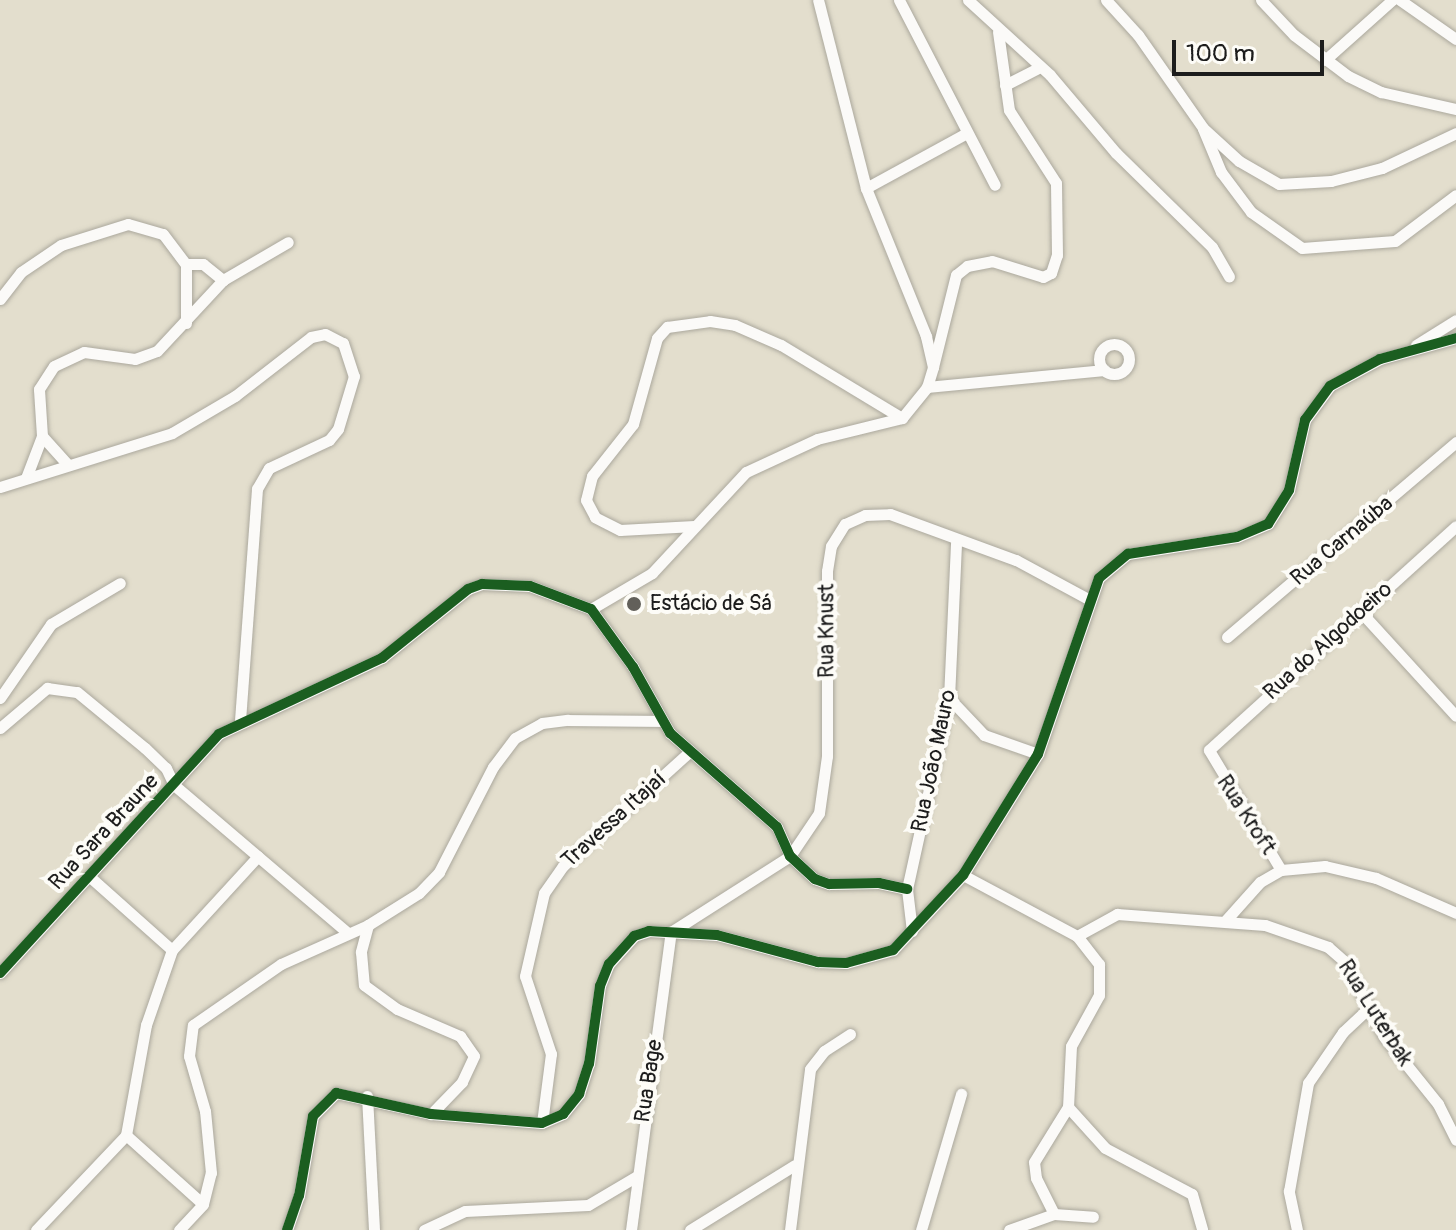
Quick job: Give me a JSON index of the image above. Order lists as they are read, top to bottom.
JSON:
{
  "streets": {
    "street": [
      "Rua Carnaúba",
      "Rua Knust",
      "Rua do Algodoeiro",
      "Rua João Mauro",
      "Rua Kroft",
      "Travessa Itajaí",
      "Rua Sara Braune",
      "Rua Luterbak",
      "Rua Bage"
    ]
  },
  "crossings": [
    ["Rua Knust", "Rua João Mauro"],
    ["Rua Knust", "Rua Bage"],
    ["Rua do Algodoeiro", "Rua Kroft"]
  ],
  "places": ["Estácio de Sá"],
  "scale_bar": "100 m"
}
